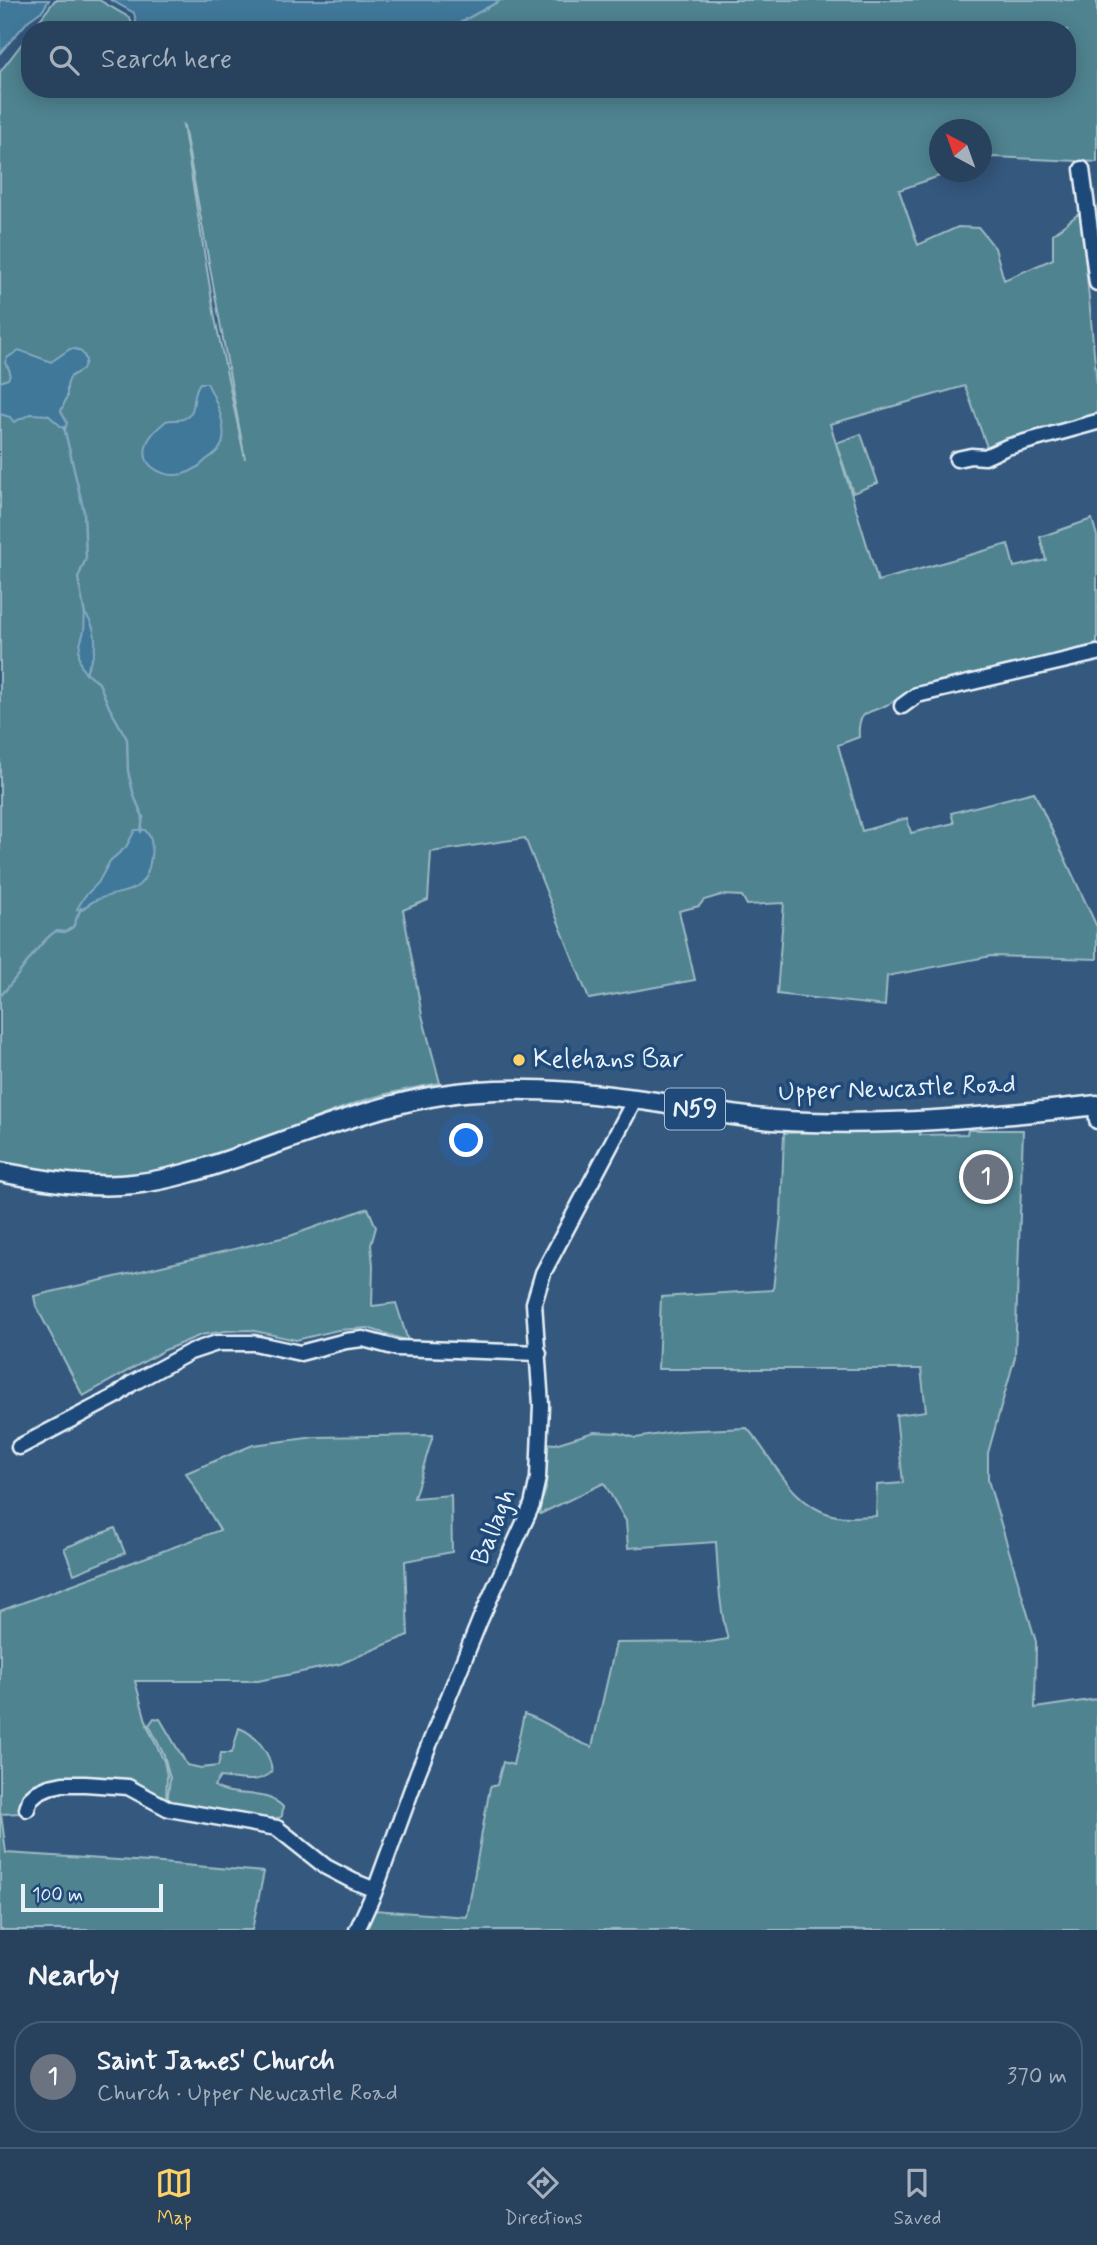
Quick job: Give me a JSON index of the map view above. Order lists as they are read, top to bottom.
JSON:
{
  "streets": {
    "main road": ["Upper Newcastle Road", "N59"],
    "street": ["Ballagh"]
  },
  "crossings": [
    ["Upper Newcastle Road", "Ballagh"]
  ],
  "places": ["Kelehans Bar"],
  "scale_bar": "100 m",
  "north": "top left",
  "page": {
    "search": "Search here",
    "pins": "1",
    "scale": "100 m",
    "heading": "Nearby",
    "list": [
      {
        "mark": "1",
        "name": "Saint James' Church",
        "note": "Church · Upper Newcastle Road",
        "value": "370 m"
      }
    ],
    "nav": ["Map", "Directions", "Saved"]
  }
}
